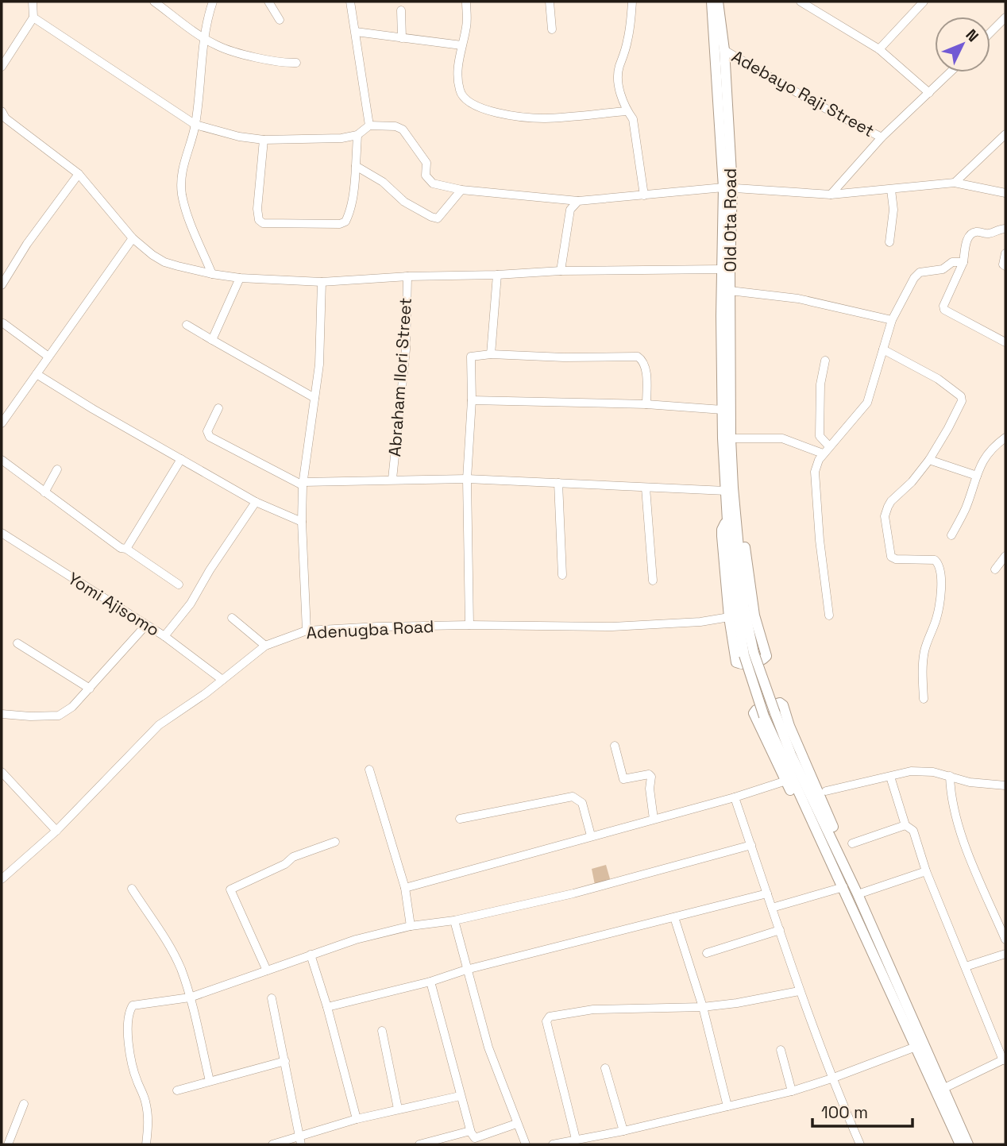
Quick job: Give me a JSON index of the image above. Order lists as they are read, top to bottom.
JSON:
{
  "streets": {
    "street": [
      "Adebayo Raji Street",
      "Old Ota Road",
      "Abraham Ilori Street",
      "Yomi Ajisomo",
      "Adenugba Road"
    ]
  },
  "crossings": [
    ["Adebayo Raji Street", "Old Ota Road"],
    ["Yomi Ajisomo", "Adenugba Road"]
  ],
  "scale_bar": "100 m",
  "north": "top right"
}
